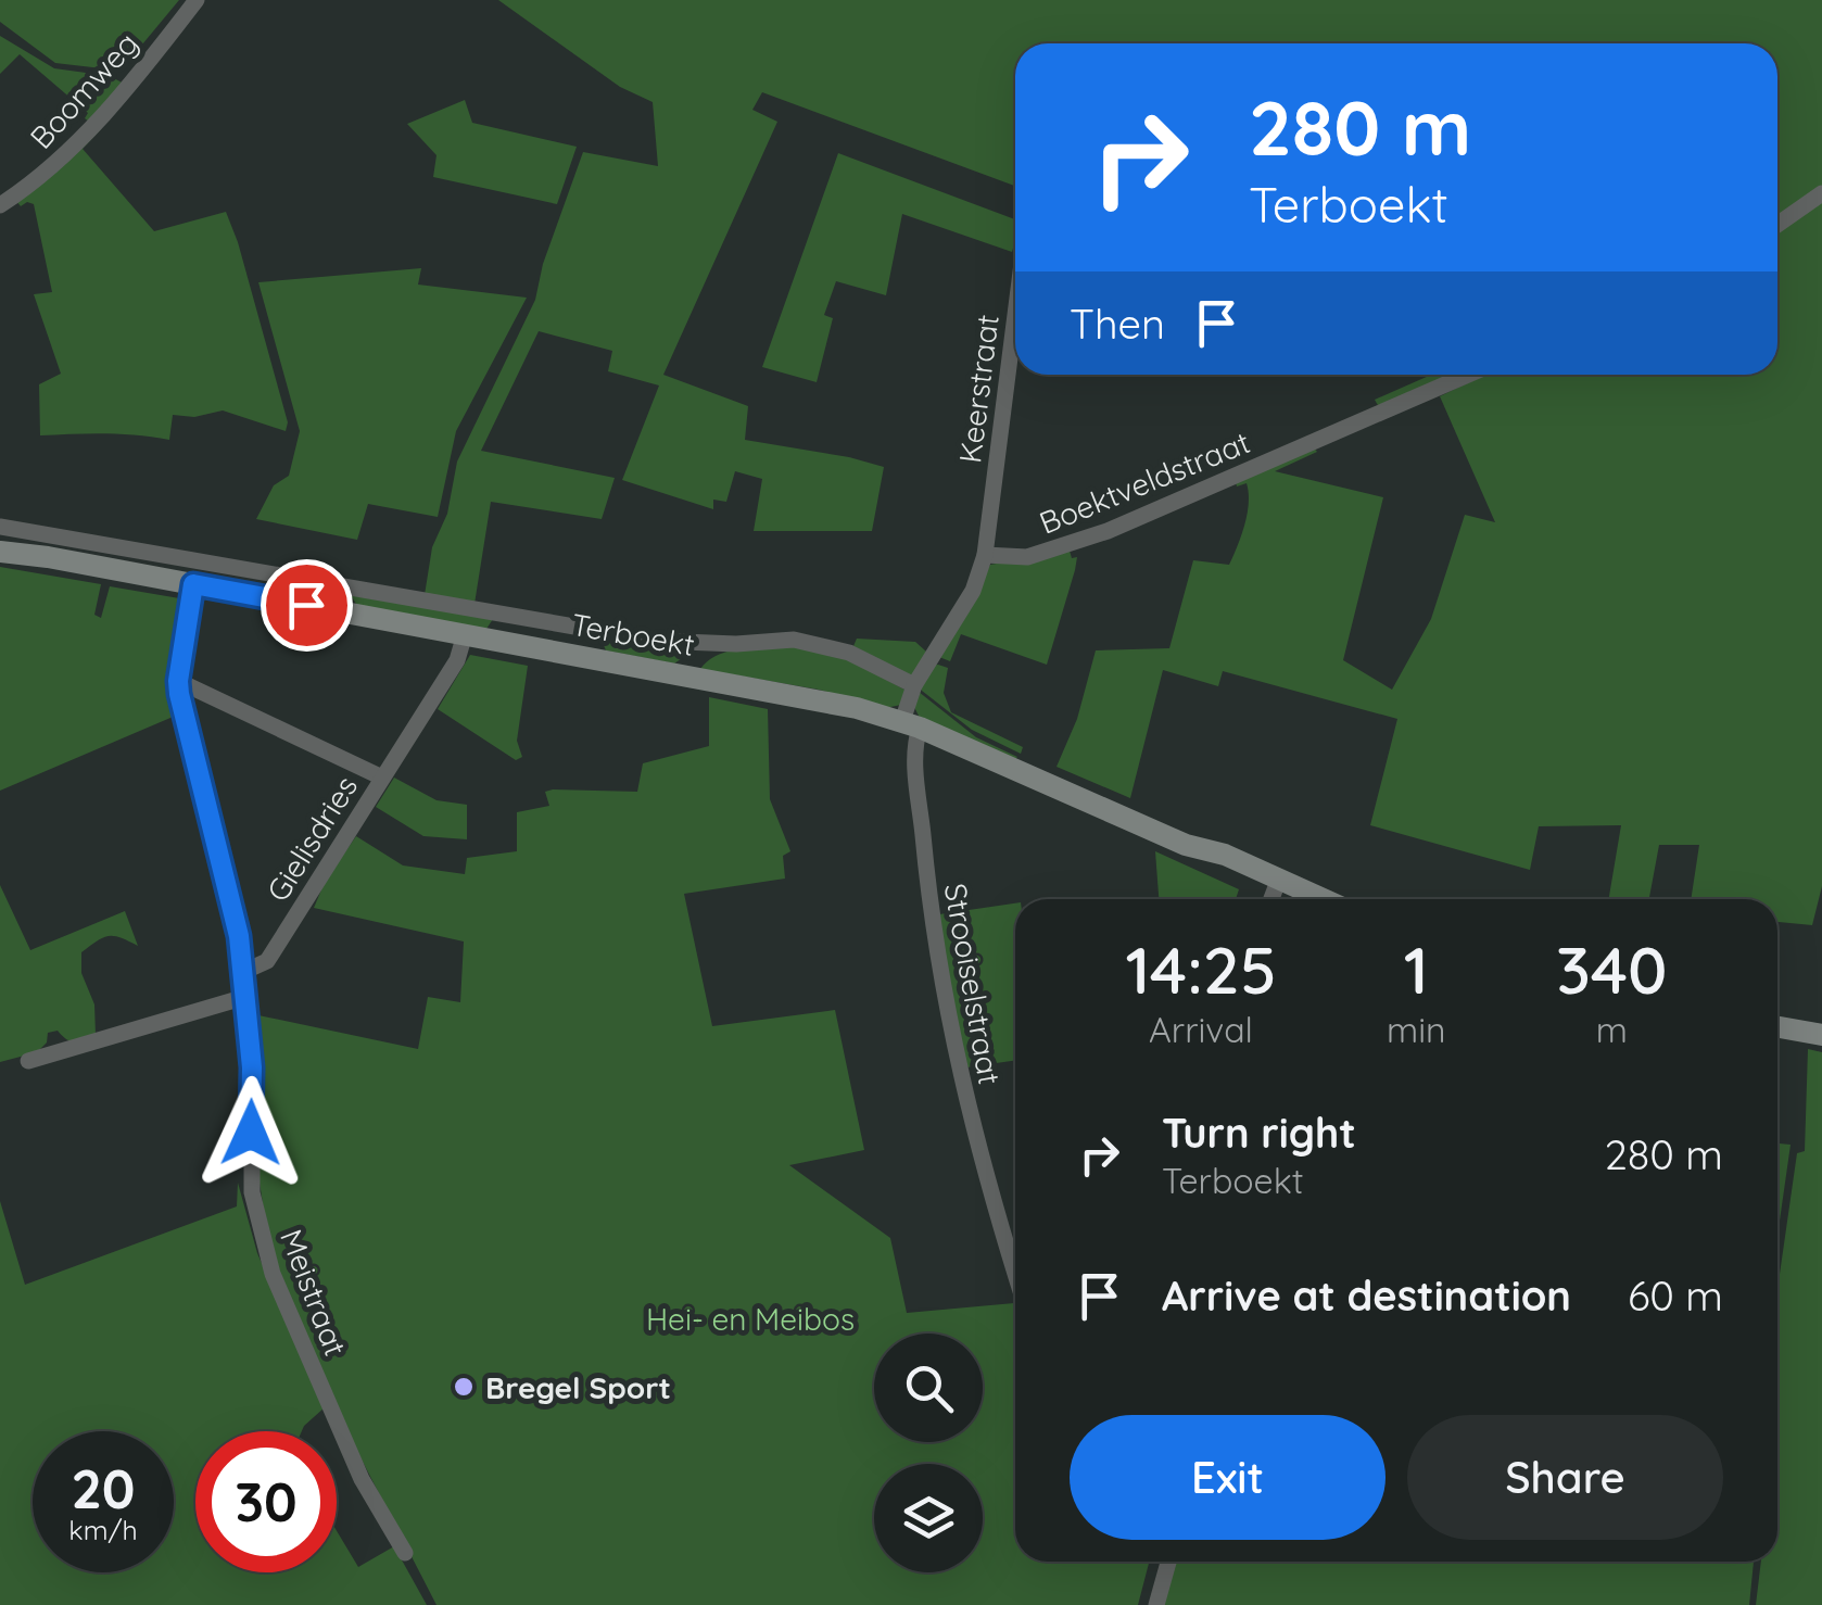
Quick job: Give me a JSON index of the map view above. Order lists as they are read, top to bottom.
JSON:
{
  "streets": {
    "main road": ["Terboekt"],
    "street": [
      "Boomweg",
      "Keerstraat",
      "Boektveldstraat",
      "Gielisdries",
      "Strooiselstraat",
      "Meistraat"
    ]
  },
  "crossings": [
    ["Keerstraat", "Boektveldstraat"],
    ["Terboekt", "Gielisdries"],
    ["Terboekt", "Strooiselstraat"],
    ["Terboekt", "Meistraat"],
    ["Gielisdries", "Meistraat"]
  ],
  "parks": ["Hei- en Meibos"],
  "places": ["Bregel Sport"],
  "page": {
    "turn": ["280 m", "Terboekt"],
    "then": "Then",
    "eta": [
      "14:25",
      "Arrival",
      "1",
      "min",
      "340",
      "m"
    ],
    "list": [
      {
        "name": "Turn right",
        "note": "Terboekt",
        "value": "280 m"
      },
      {
        "name": "Arrive at destination",
        "value": "60 m"
      }
    ],
    "buttons": ["Exit", "Share"],
    "speed": "20 km/h",
    "limit": "30"
  }
}
